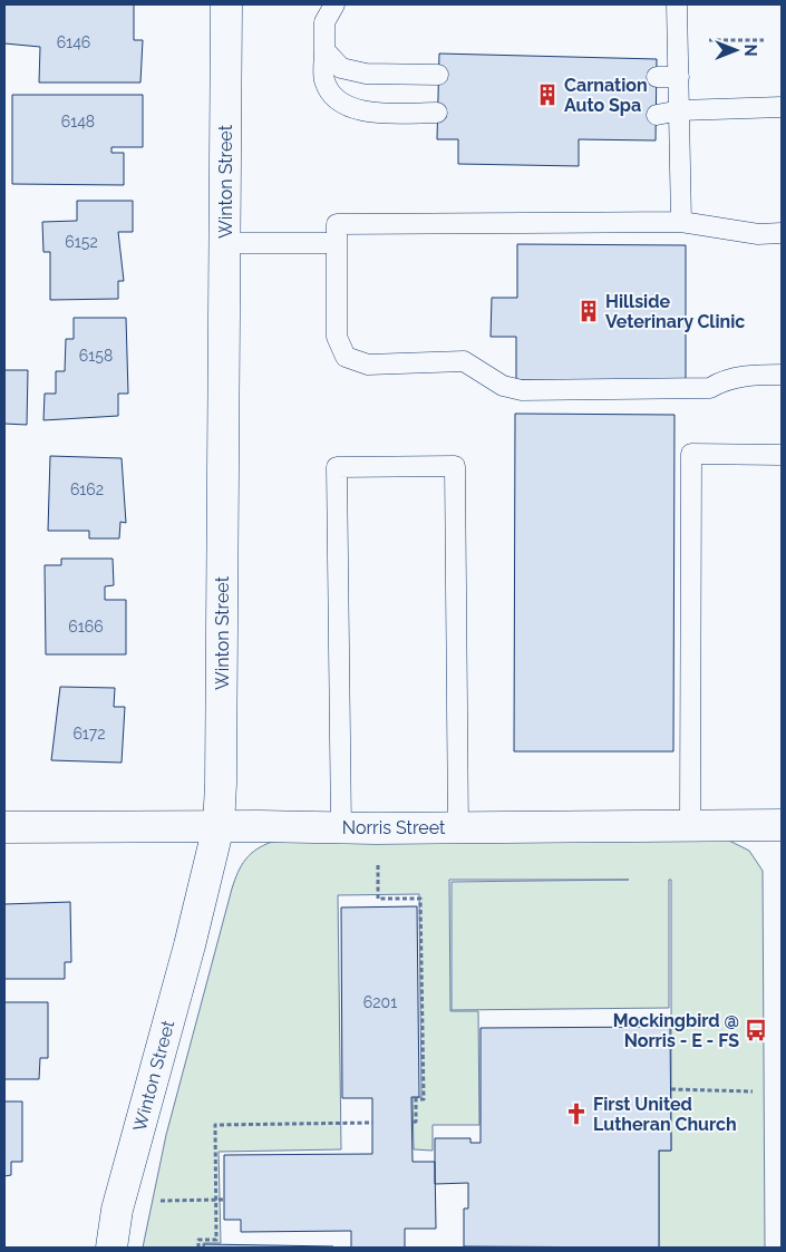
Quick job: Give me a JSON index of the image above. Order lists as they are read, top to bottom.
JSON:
{
  "streets": {
    "street": ["Winton Street", "Norris Street"]
  },
  "crossings": [
    ["Winton Street", "Norris Street"]
  ],
  "places": {
    "building": ["Carnation Auto Spa", "Hillside Veterinary Clinic"],
    "bus stop": ["Mockingbird @ Norris - E - FS"],
    "church": ["First United Lutheran Church"]
  },
  "house_numbers": [
    "6146",
    "6148",
    "6152",
    "6158",
    "6162",
    "6166",
    "6172",
    "6201"
  ],
  "north": "right"
}
